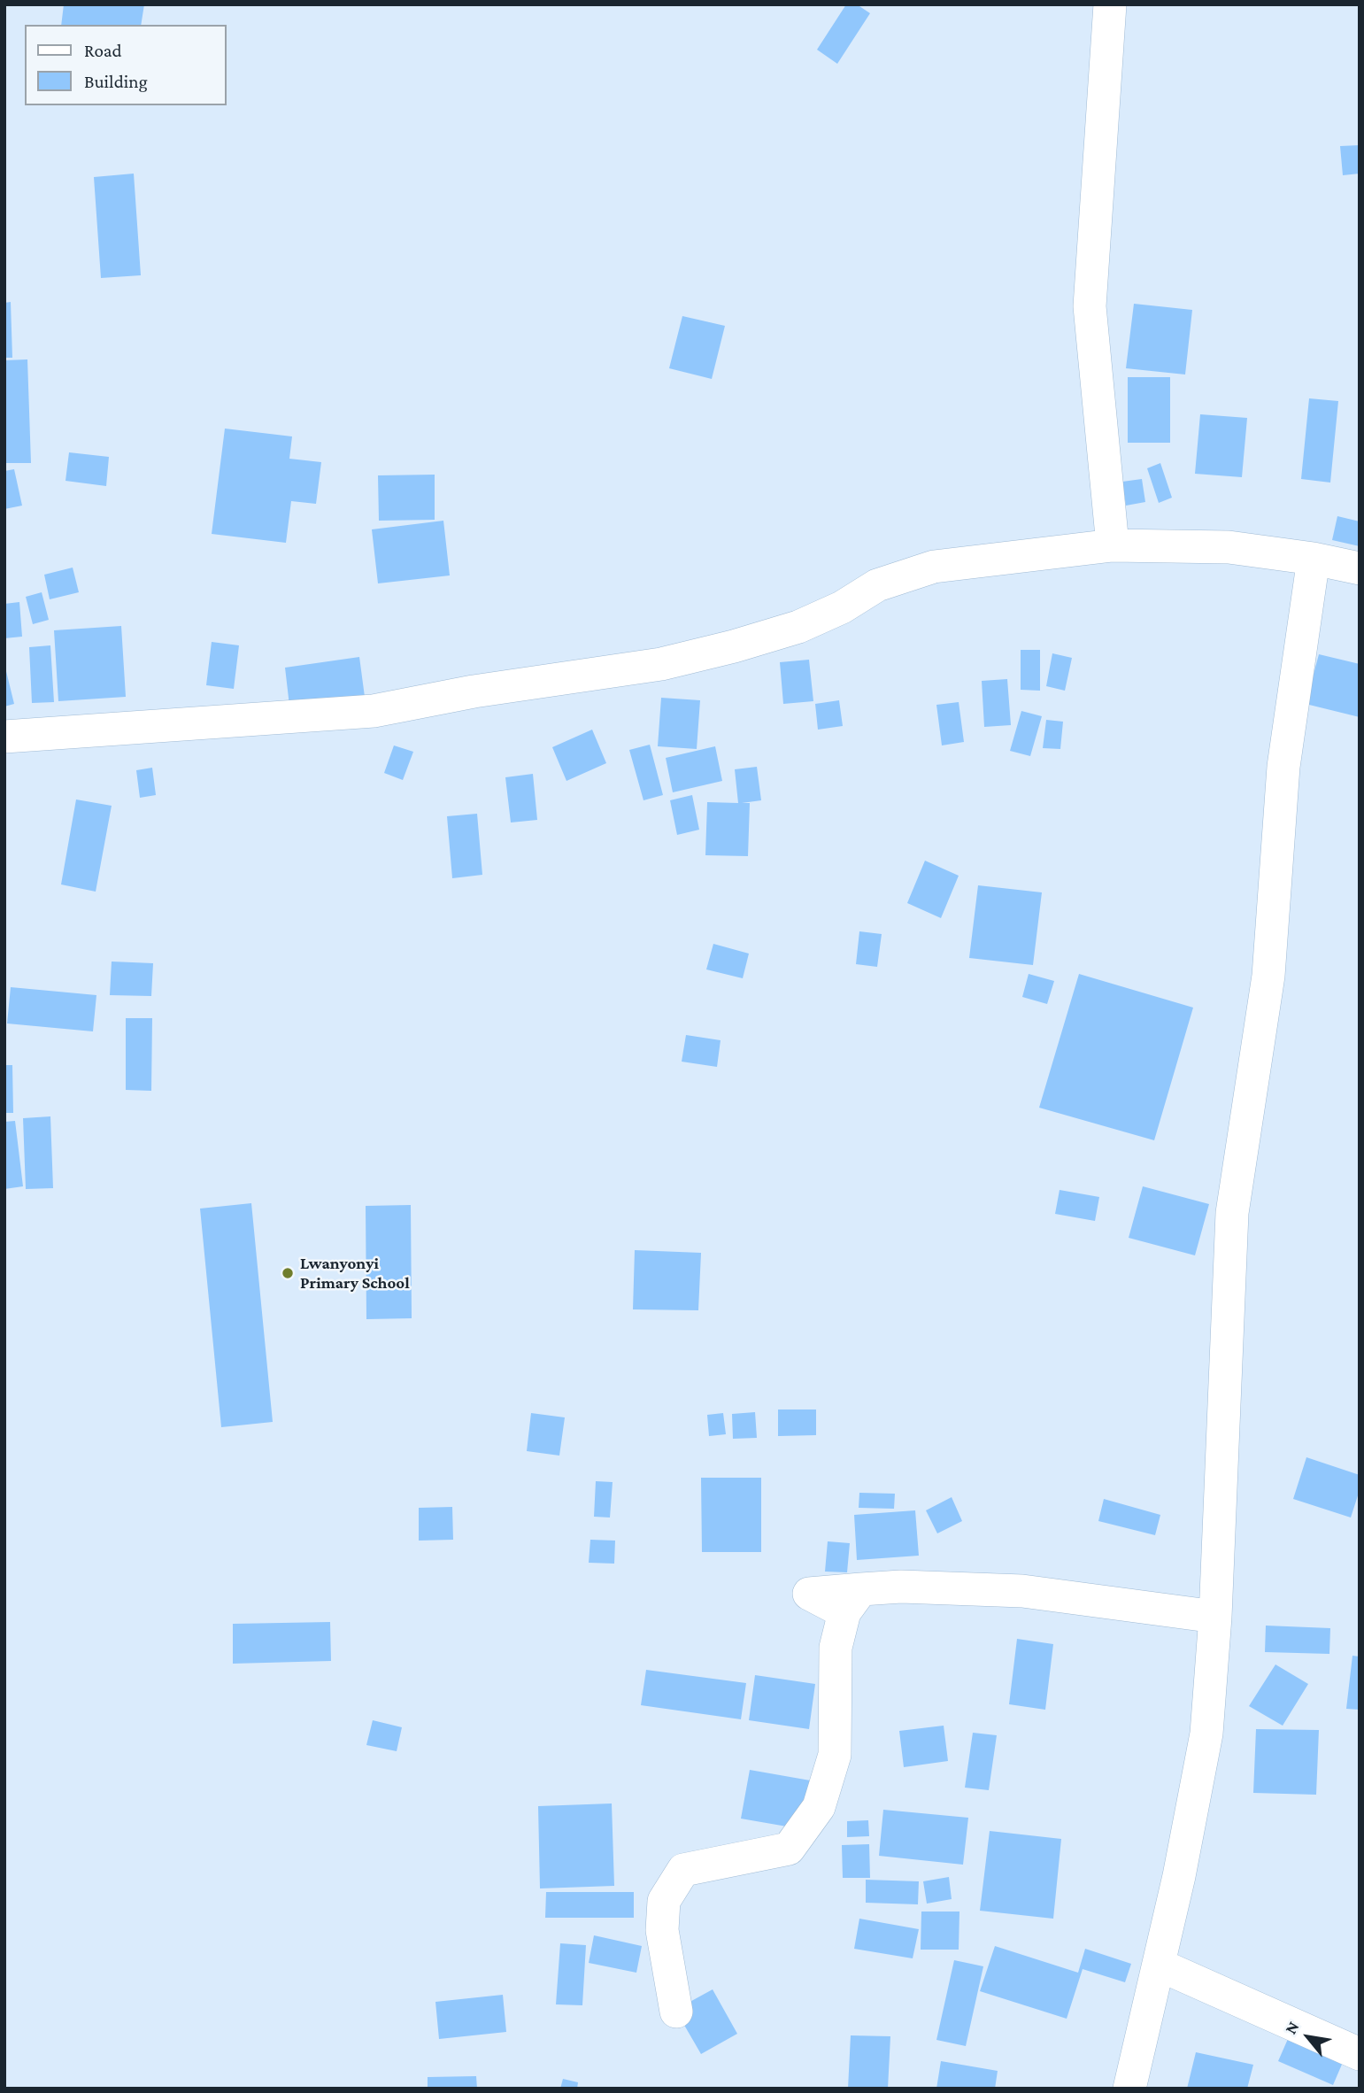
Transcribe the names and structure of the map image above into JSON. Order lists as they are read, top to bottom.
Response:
{
  "places": ["Lwanyonyi Primary School"],
  "legend": ["Road", "Building"],
  "north": "top left"
}
